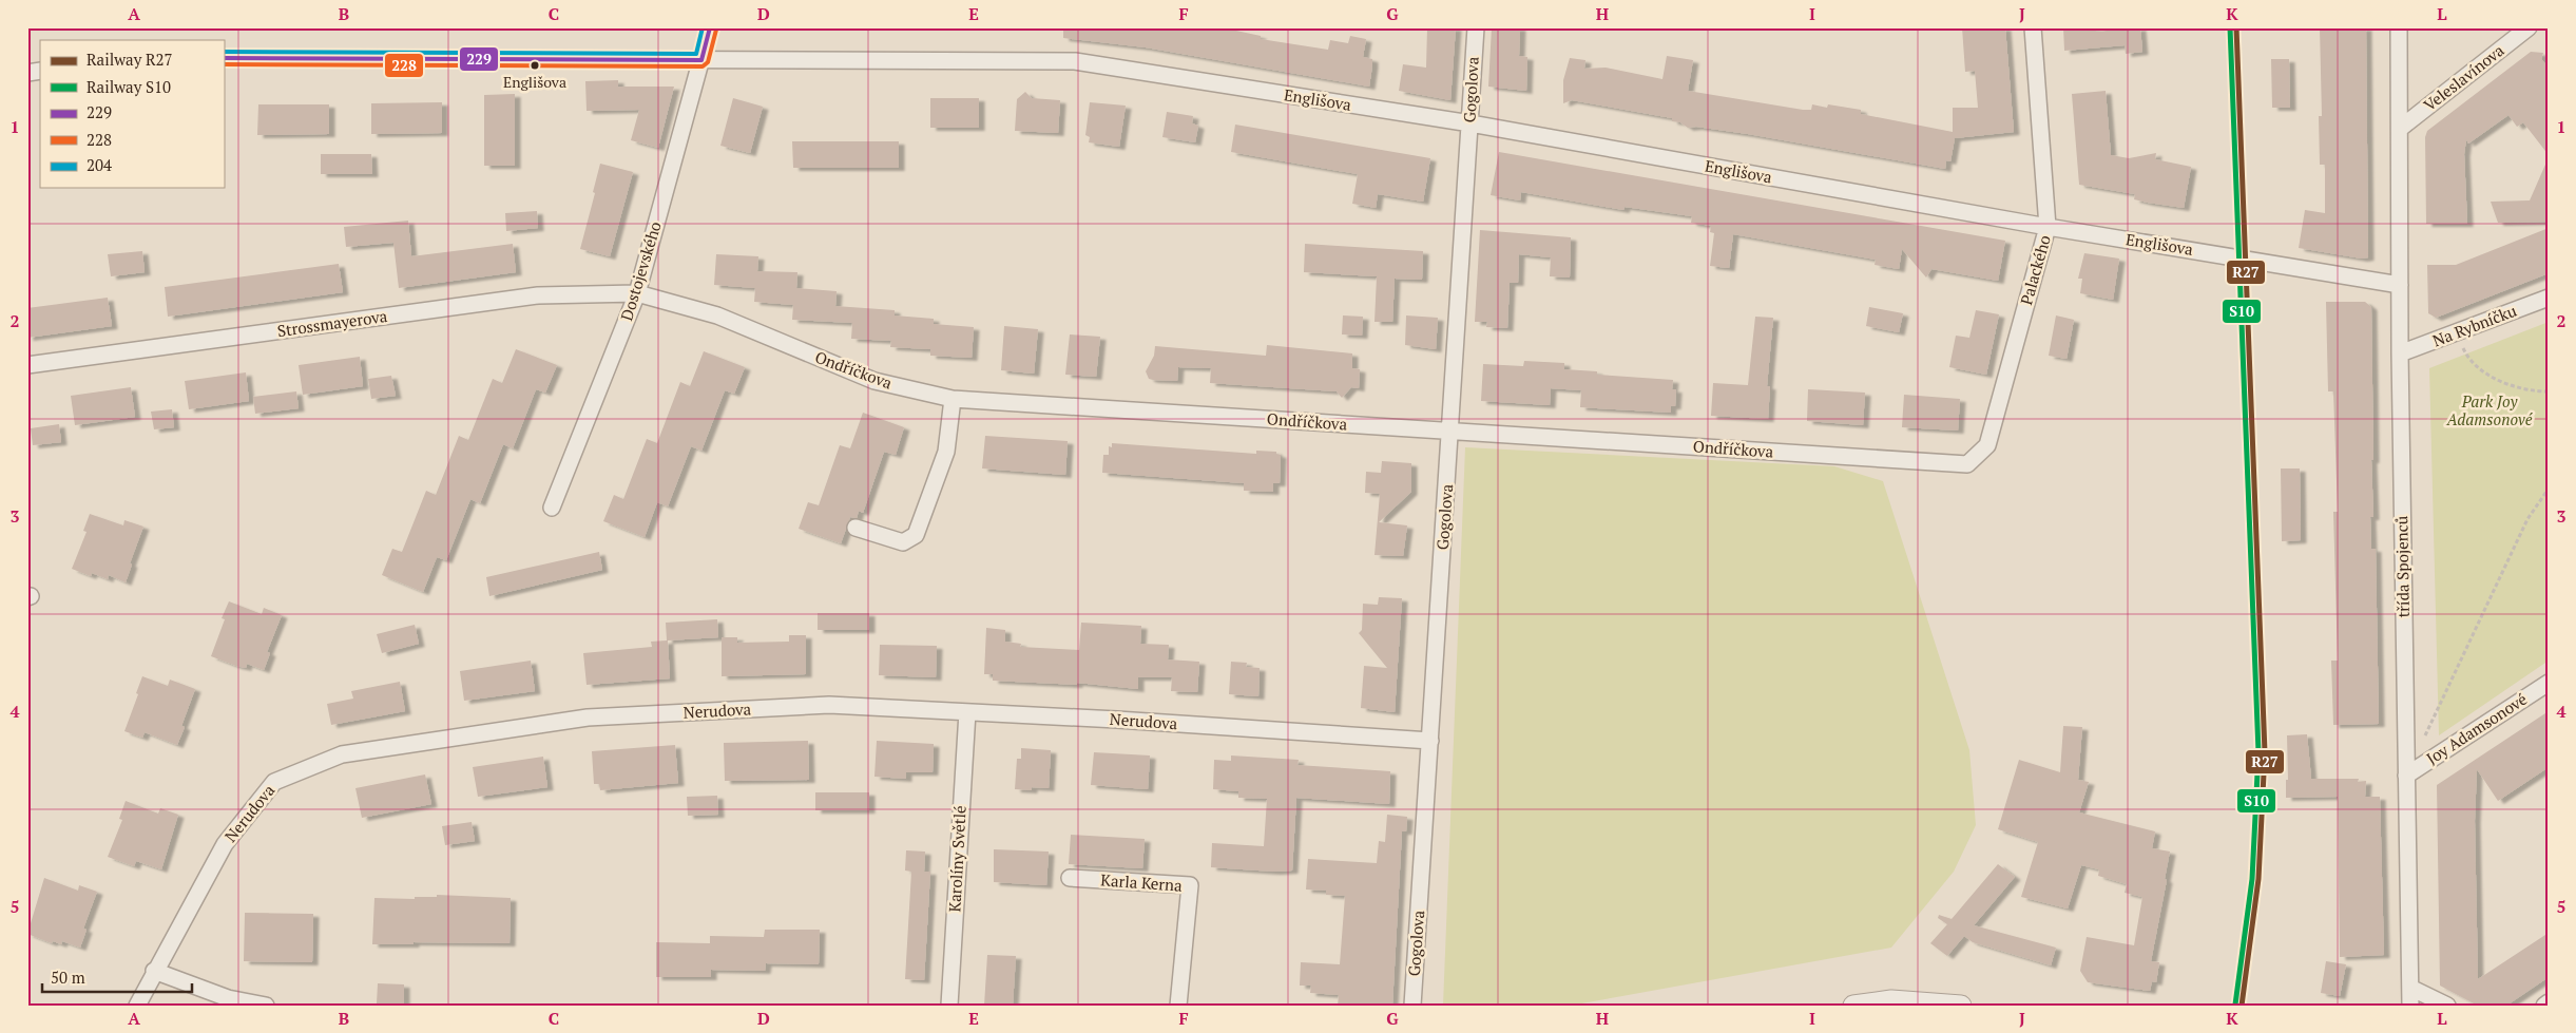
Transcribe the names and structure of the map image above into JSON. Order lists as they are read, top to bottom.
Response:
{
  "streets": {
    "street": [
      "Veleslavínova",
      "Gogolova",
      "Englišova",
      "Palackého",
      "Dostojevského",
      "Strossmayerova",
      "Na Rybníčku",
      "Ondříčkova",
      "třída Spojenců",
      "Nerudova",
      "Joy Adamsonové",
      "Karolíny Světlé",
      "Karla Kerna"
    ]
  },
  "crossings": [
    ["Veleslavínova", "třída Spojenců"],
    ["Gogolova", "Englišova"],
    ["Gogolova", "Ondříčkova"],
    ["Gogolova", "Nerudova"],
    ["Englišova", "Palackého"],
    ["Englišova", "Dostojevského"],
    ["Englišova", "třída Spojenců"],
    ["Palackého", "Ondříčkova"],
    ["Dostojevského", "Strossmayerova"],
    ["Dostojevského", "Ondříčkova"],
    ["Strossmayerova", "Ondříčkova"],
    ["Na Rybníčku", "třída Spojenců"],
    ["třída Spojenců", "Joy Adamsonové"],
    ["Nerudova", "Karolíny Světlé"]
  ],
  "parks": ["Park Joy Adamsonové"],
  "places": ["Englišova"],
  "lines": [
    "rail line R27",
    "rail line S10",
    "transit line 229",
    "transit line 204",
    "transit line 228"
  ],
  "legend": [
    "Railway R27",
    "Railway S10",
    "229",
    "228",
    "204"
  ],
  "scale_bar": "50 m",
  "grid": {
    "columns": [
      "A",
      "B",
      "C",
      "D",
      "E",
      "F",
      "G",
      "H",
      "I",
      "J",
      "K",
      "L"
    ],
    "rows": [
      "1",
      "2",
      "3",
      "4",
      "5"
    ]
  }
}
